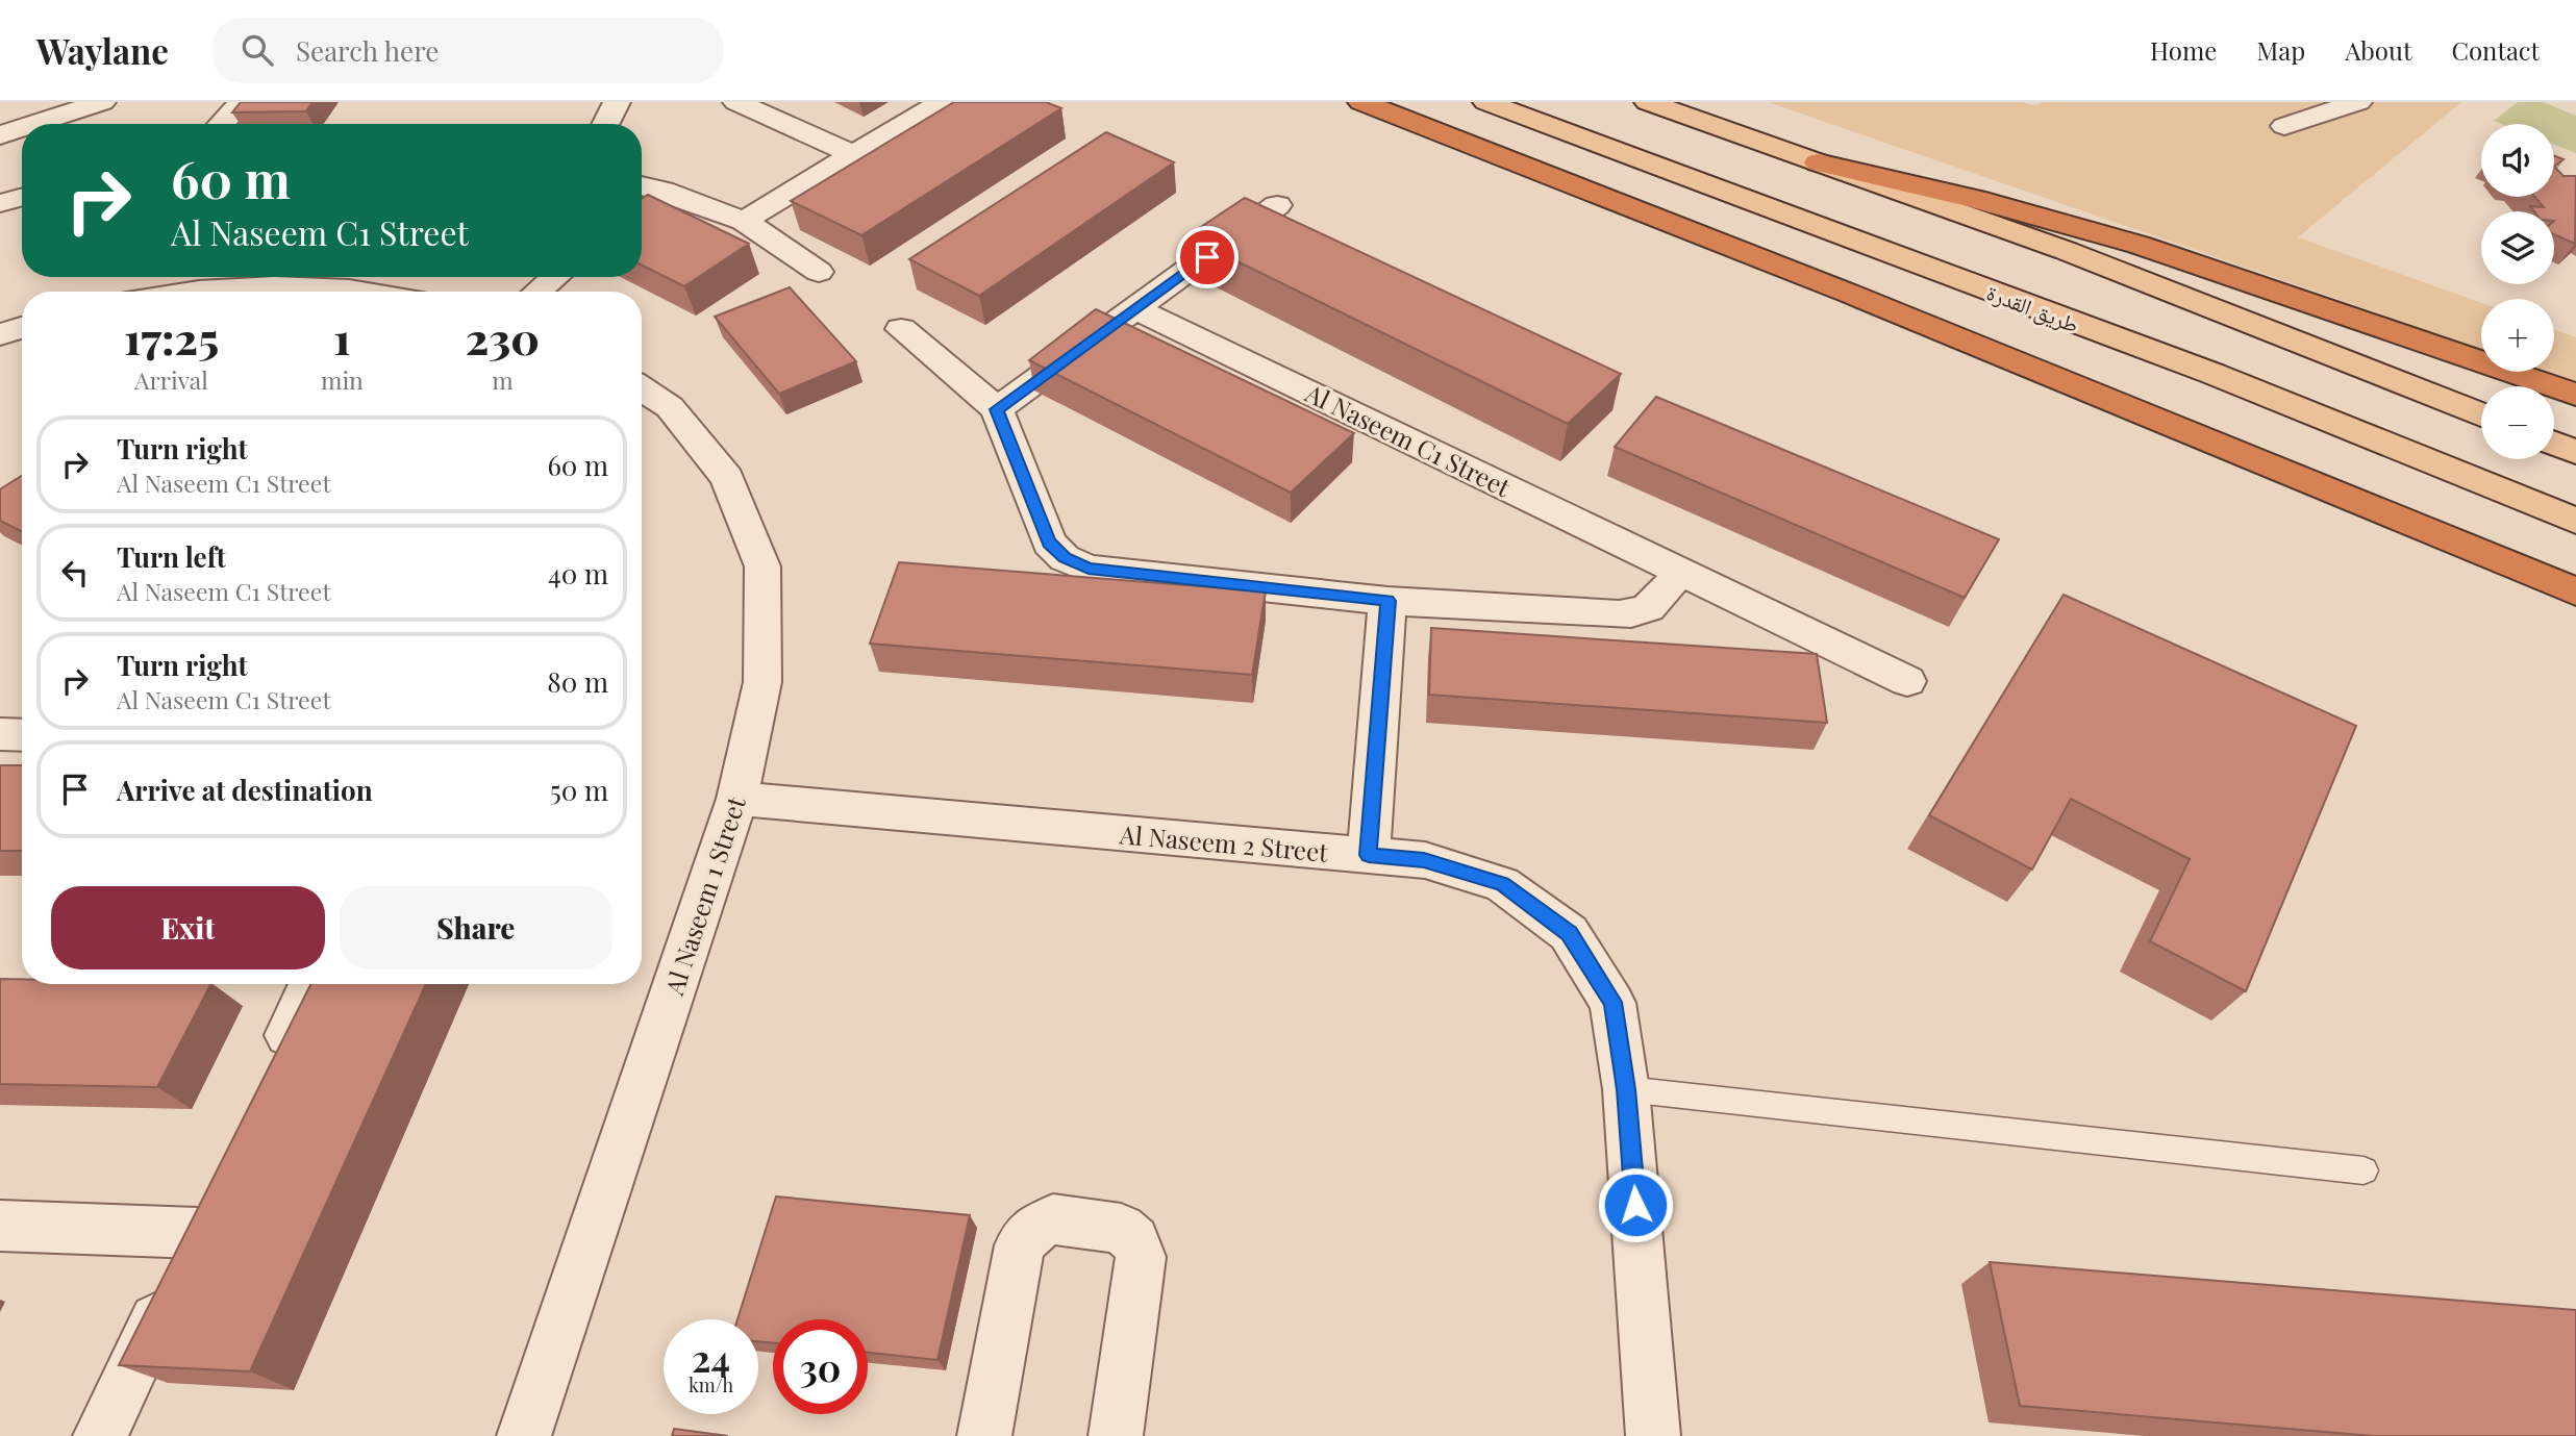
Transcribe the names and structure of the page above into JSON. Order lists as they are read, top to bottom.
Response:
{
  "streets": {
    "main road": ["طريق القدرة"],
    "street": ["Al Naseem C1 Street", "Al Naseem 2 Street", "Al Naseem 1 Street"]
  },
  "crossings": [
    ["Al Naseem 2 Street", "Al Naseem 1 Street"]
  ],
  "page": {
    "header": "Waylane",
    "search": "Search here",
    "nav": [
      "Home",
      "Map",
      "About",
      "Contact"
    ],
    "map_buttons": ["+", "−"],
    "turn": ["60 m", "Al Naseem C1 Street"],
    "eta": [
      "17:25",
      "Arrival",
      "1",
      "min",
      "230",
      "m"
    ],
    "list": [
      {
        "name": "Turn right",
        "note": "Al Naseem C1 Street",
        "value": "60 m"
      },
      {
        "name": "Turn left",
        "note": "Al Naseem C1 Street",
        "value": "40 m"
      },
      {
        "name": "Turn right",
        "note": "Al Naseem C1 Street",
        "value": "80 m"
      },
      {
        "name": "Arrive at destination",
        "value": "50 m"
      }
    ],
    "buttons": ["Exit", "Share"],
    "speed": "24 km/h",
    "limit": "30"
  }
}
